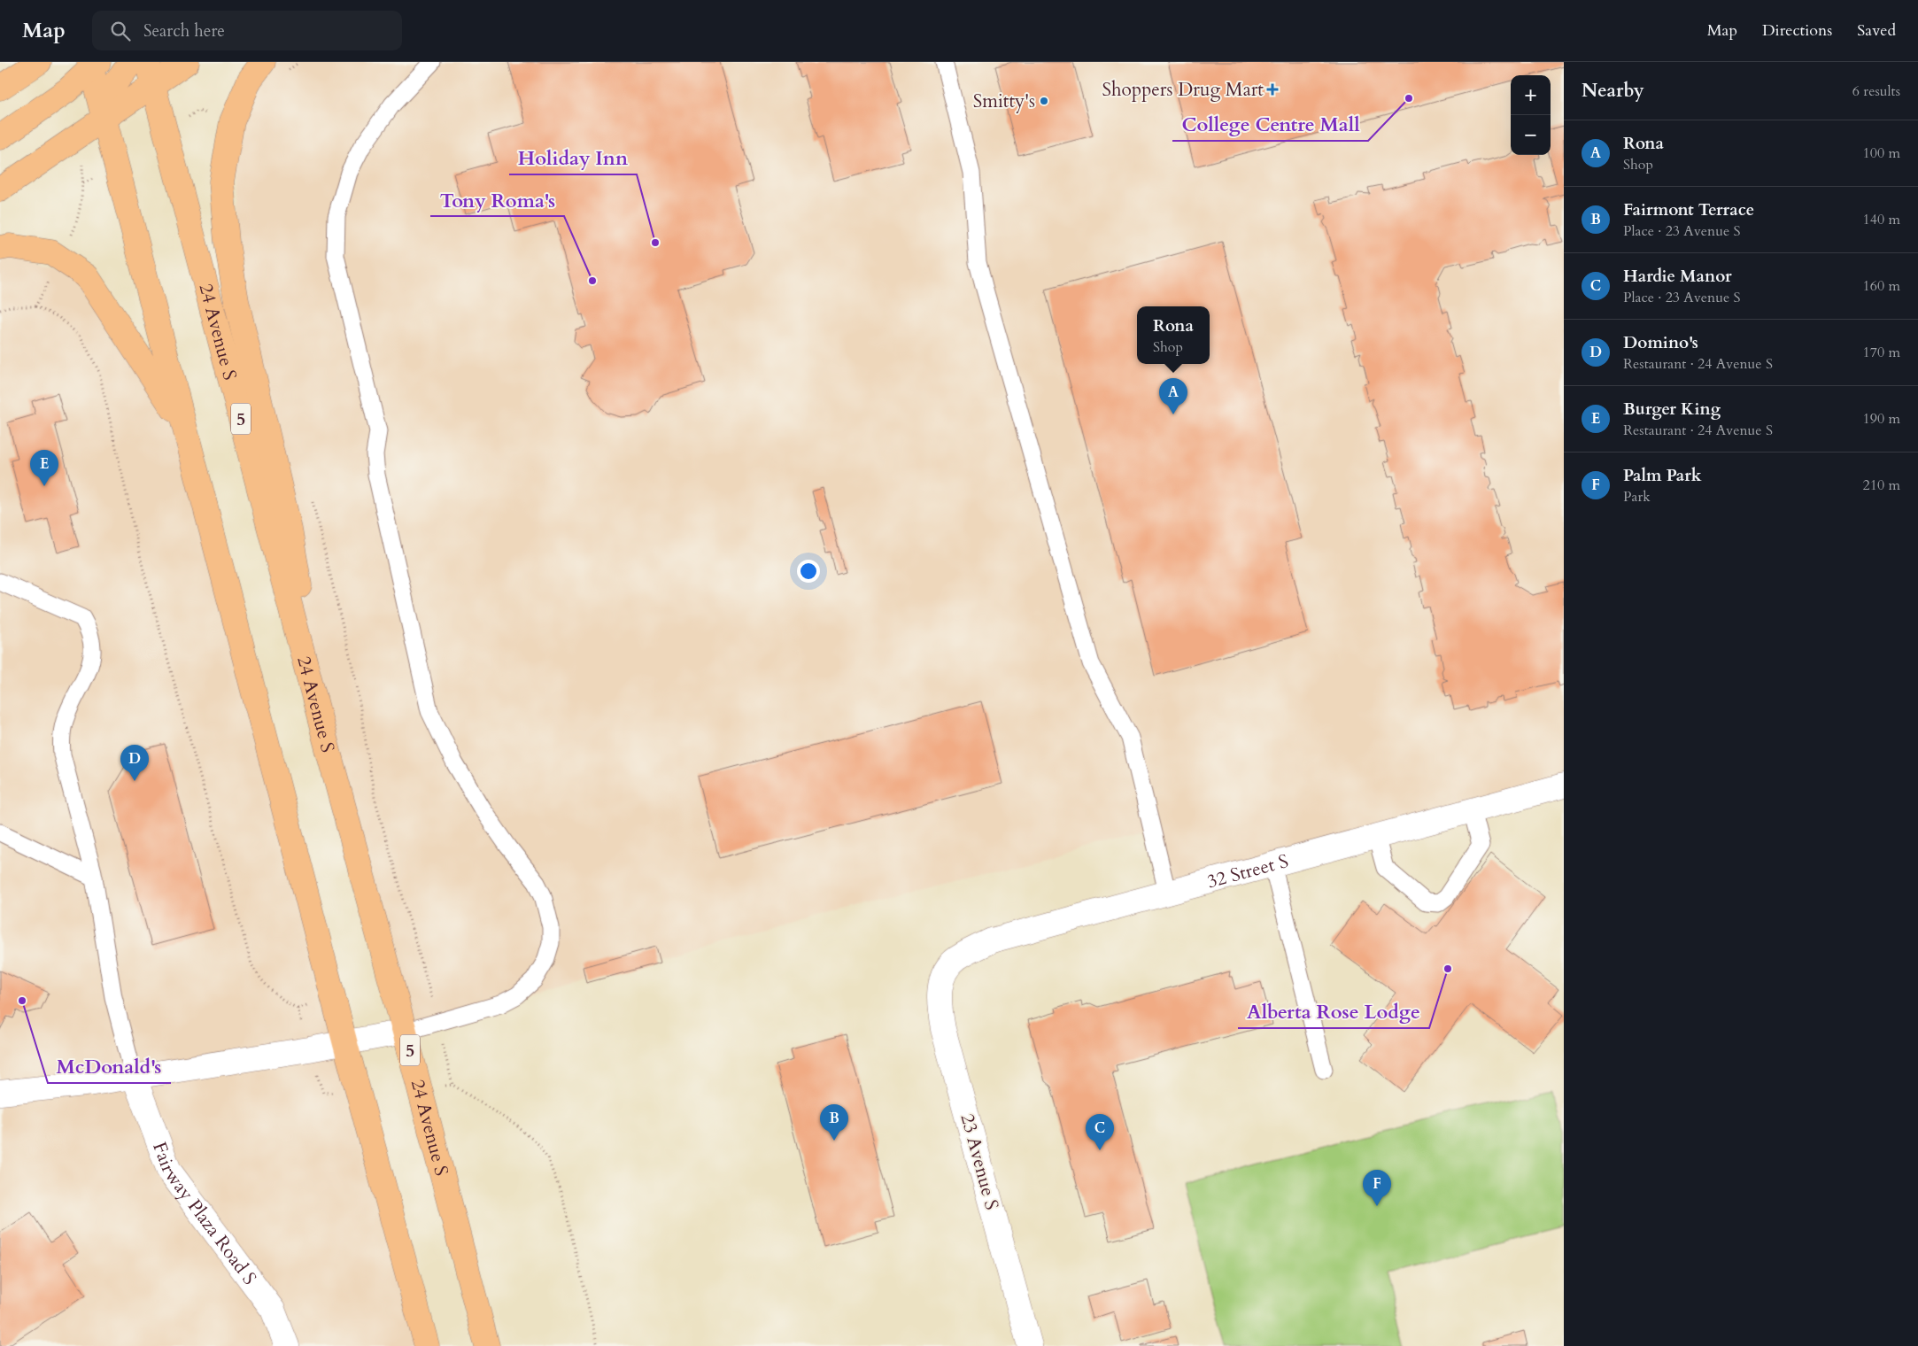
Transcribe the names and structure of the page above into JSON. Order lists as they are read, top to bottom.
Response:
{
  "streets": {
    "main road": ["24 Avenue S", "5"],
    "street": ["32 Street S", "23 Avenue S", "Fairway Plaza Road S"]
  },
  "crossings": [
    ["32 Street S", "23 Avenue S"]
  ],
  "places": {
    "health": ["Shoppers Drug Mart"],
    "other": [
      "College Centre Mall",
      "Smitty's",
      "Holiday Inn",
      "Tony Roma's",
      "Alberta Rose Lodge",
      "McDonald's"
    ]
  },
  "page": {
    "header": "Map",
    "search": "Search here",
    "nav": ["Map", "Directions", "Saved"],
    "heading": ["Nearby", "6 results"],
    "map_buttons": ["+", "−"],
    "list": [
      {
        "mark": "A",
        "name": "Rona",
        "note": "Shop",
        "value": "100 m"
      },
      {
        "mark": "B",
        "name": "Fairmont Terrace",
        "note": "Place · 23 Avenue S",
        "value": "140 m"
      },
      {
        "mark": "C",
        "name": "Hardie Manor",
        "note": "Place · 23 Avenue S",
        "value": "160 m"
      },
      {
        "mark": "D",
        "name": "Domino's",
        "note": "Restaurant · 24 Avenue S",
        "value": "170 m"
      },
      {
        "mark": "E",
        "name": "Burger King",
        "note": "Restaurant · 24 Avenue S",
        "value": "190 m"
      },
      {
        "mark": "F",
        "name": "Palm Park",
        "note": "Park",
        "value": "210 m"
      }
    ],
    "popup": ["Rona", "Shop"],
    "pins": [
      "A",
      "E",
      "D",
      "B",
      "C",
      "F"
    ]
  }
}
